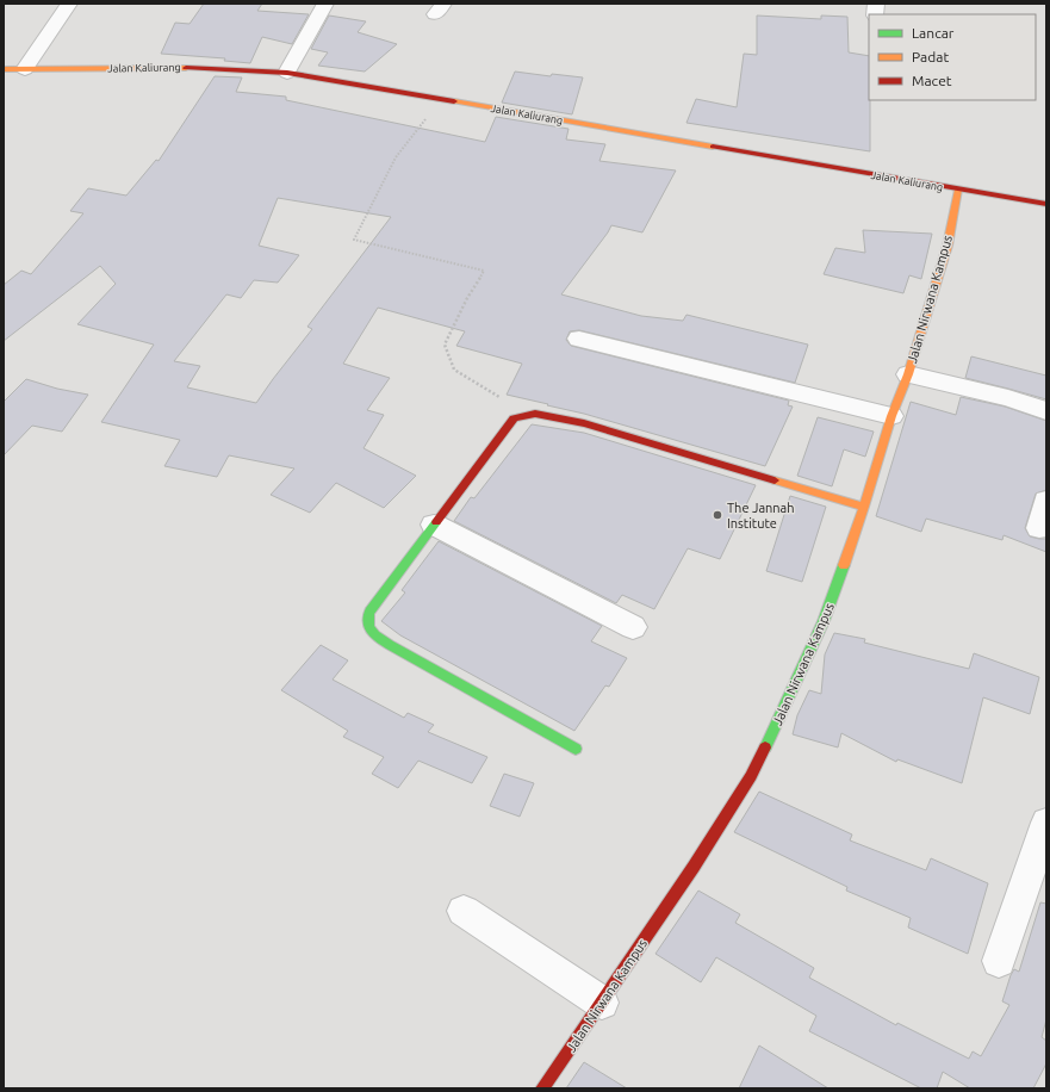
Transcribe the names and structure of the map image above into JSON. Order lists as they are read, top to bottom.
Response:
{
  "streets": {
    "street": ["Jalan Kaliurang", "Jalan Nirwana Kampus"]
  },
  "crossings": [
    ["Jalan Kaliurang", "Jalan Nirwana Kampus"]
  ],
  "places": ["The Jannah Institute"],
  "legend": ["Lancar", "Padat", "Macet"]
}
